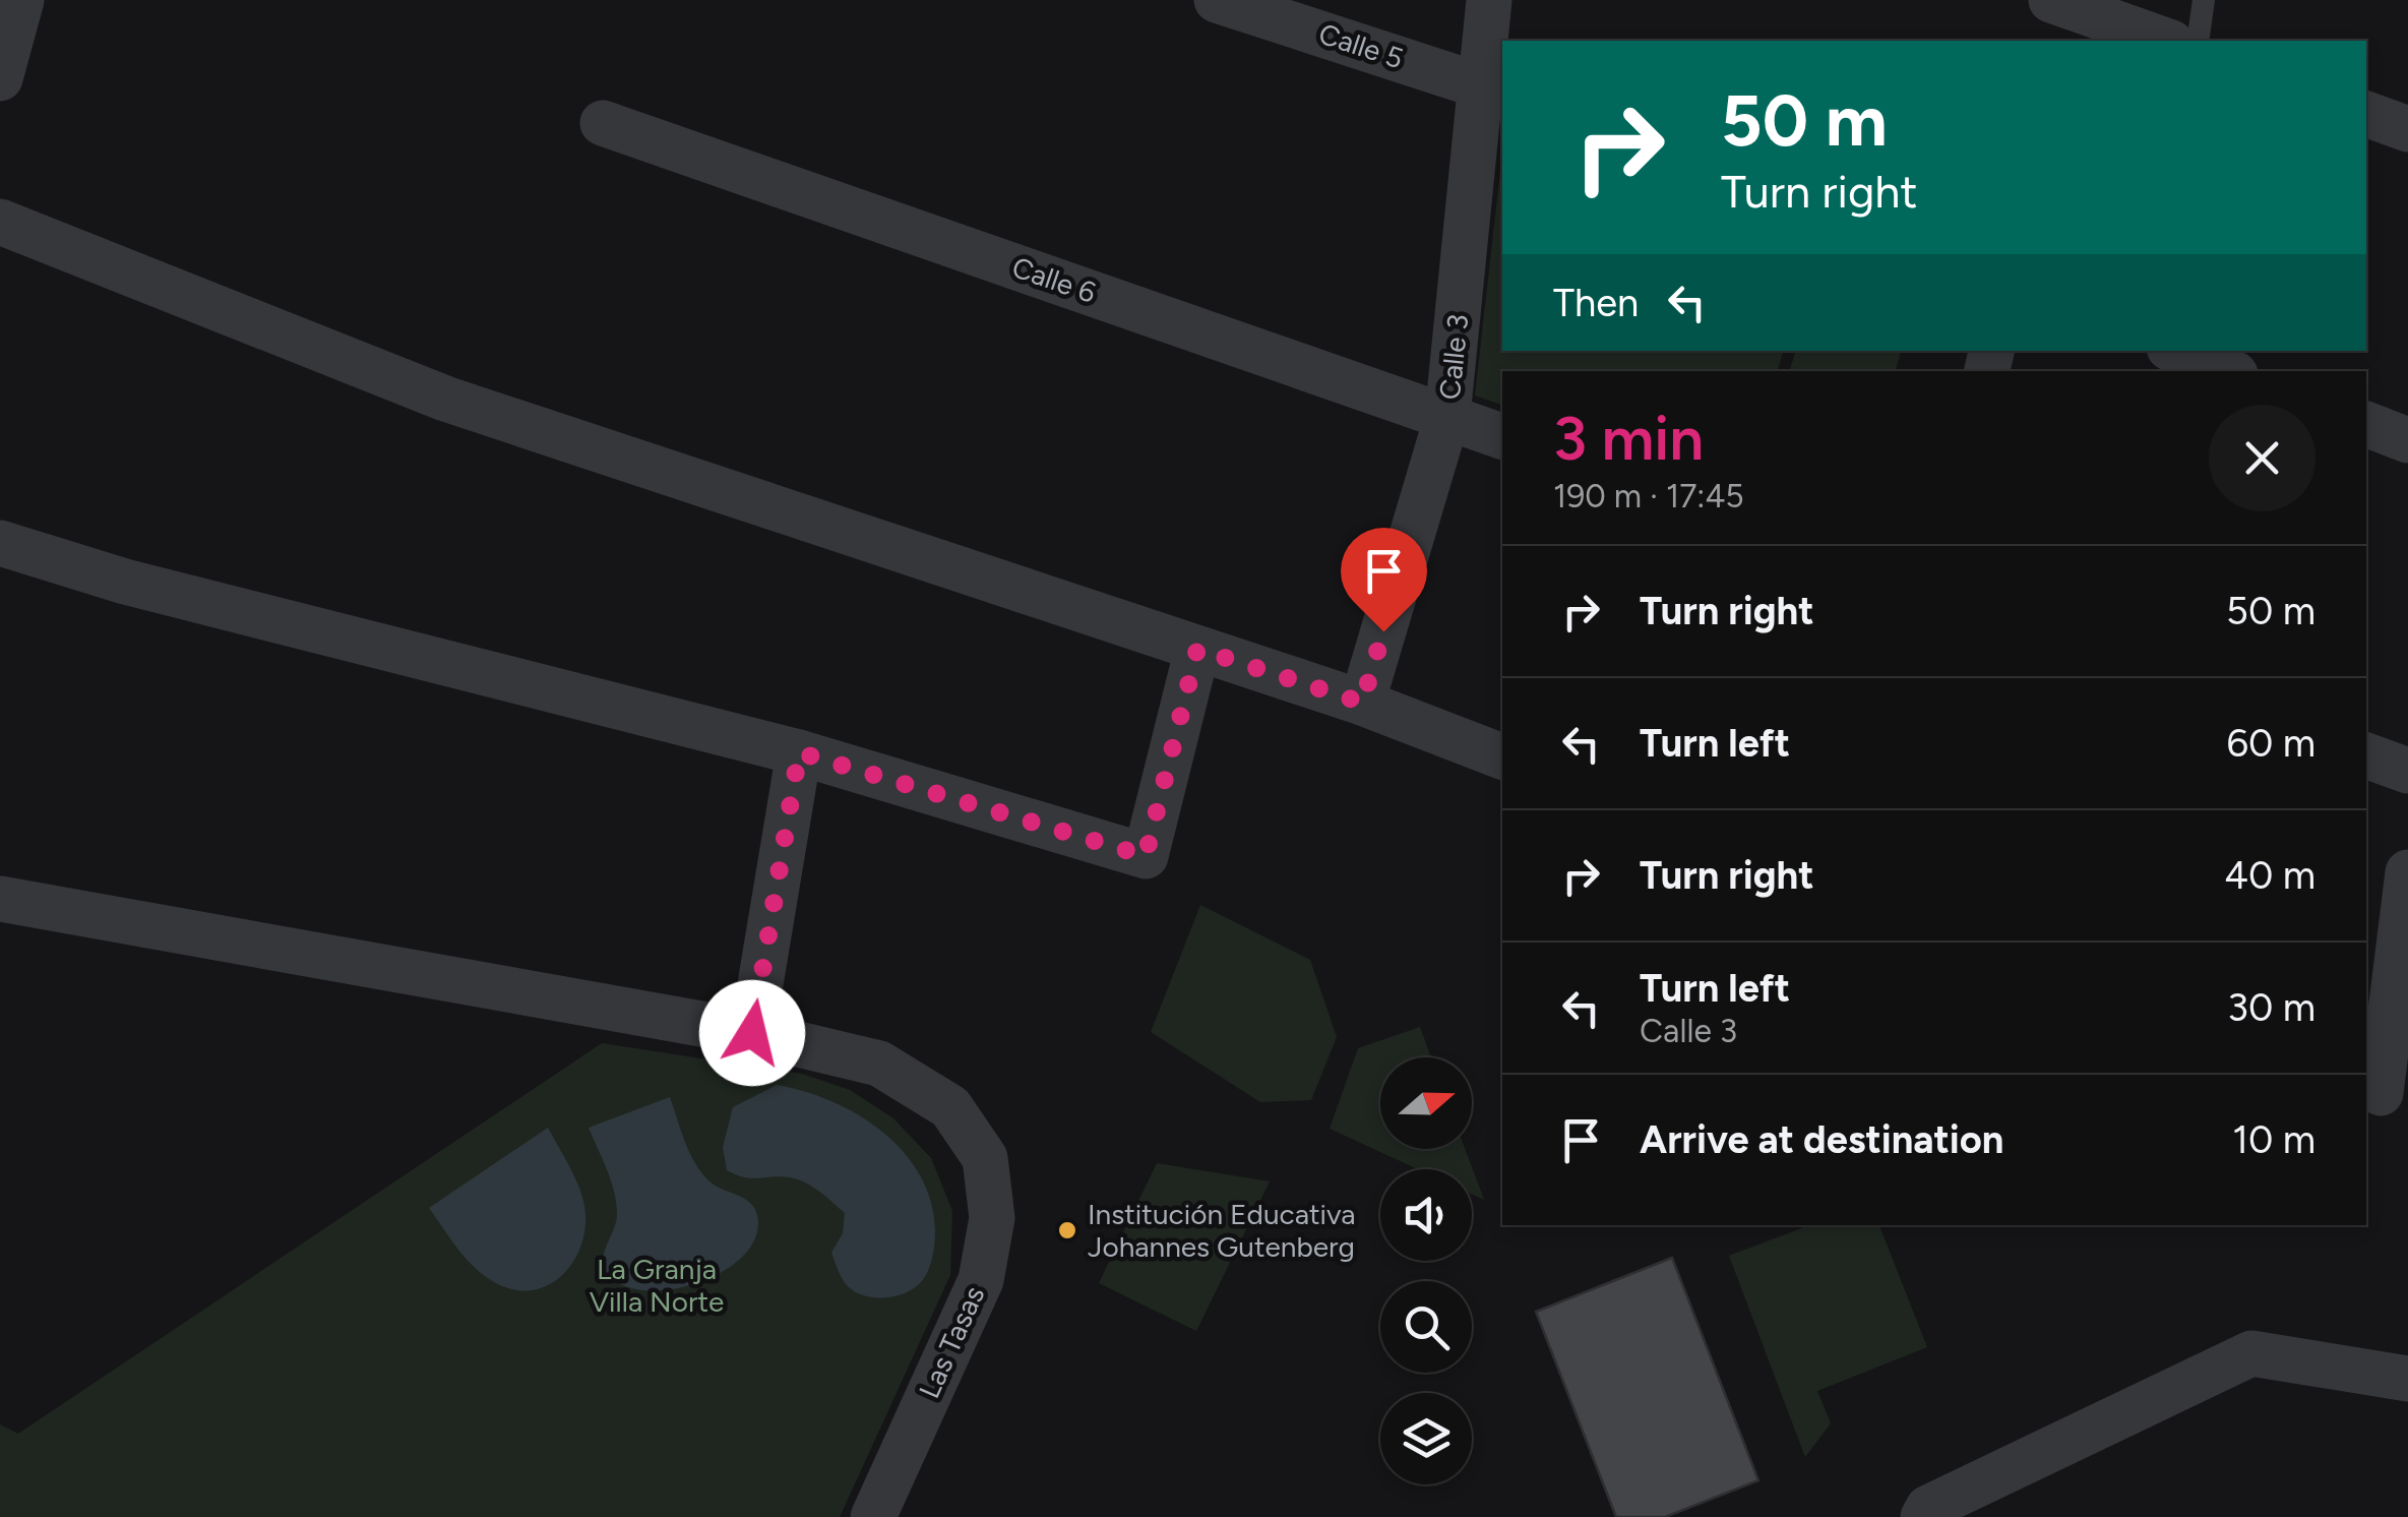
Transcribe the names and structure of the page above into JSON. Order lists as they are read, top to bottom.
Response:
{
  "streets": {
    "street": [
      "Calle 5",
      "Calle 6",
      "Calle 3",
      "Las Tasas"
    ]
  },
  "crossings": [
    ["Calle 5", "Calle 3"],
    ["Calle 6", "Calle 3"]
  ],
  "parks": ["La Granja Villa Norte"],
  "places": ["Institución Educativa Johannes Gutenberg"],
  "north": "right",
  "page": {
    "turn": ["50 m", "Turn right"],
    "then": "Then",
    "heading": ["3 min", "190 m · 17:45"],
    "list": [
      {
        "name": "Turn right",
        "value": "50 m"
      },
      {
        "name": "Turn left",
        "value": "60 m"
      },
      {
        "name": "Turn right",
        "value": "40 m"
      },
      {
        "name": "Turn left",
        "note": "Calle 3",
        "value": "30 m"
      },
      {
        "name": "Arrive at destination",
        "value": "10 m"
      }
    ]
  }
}
